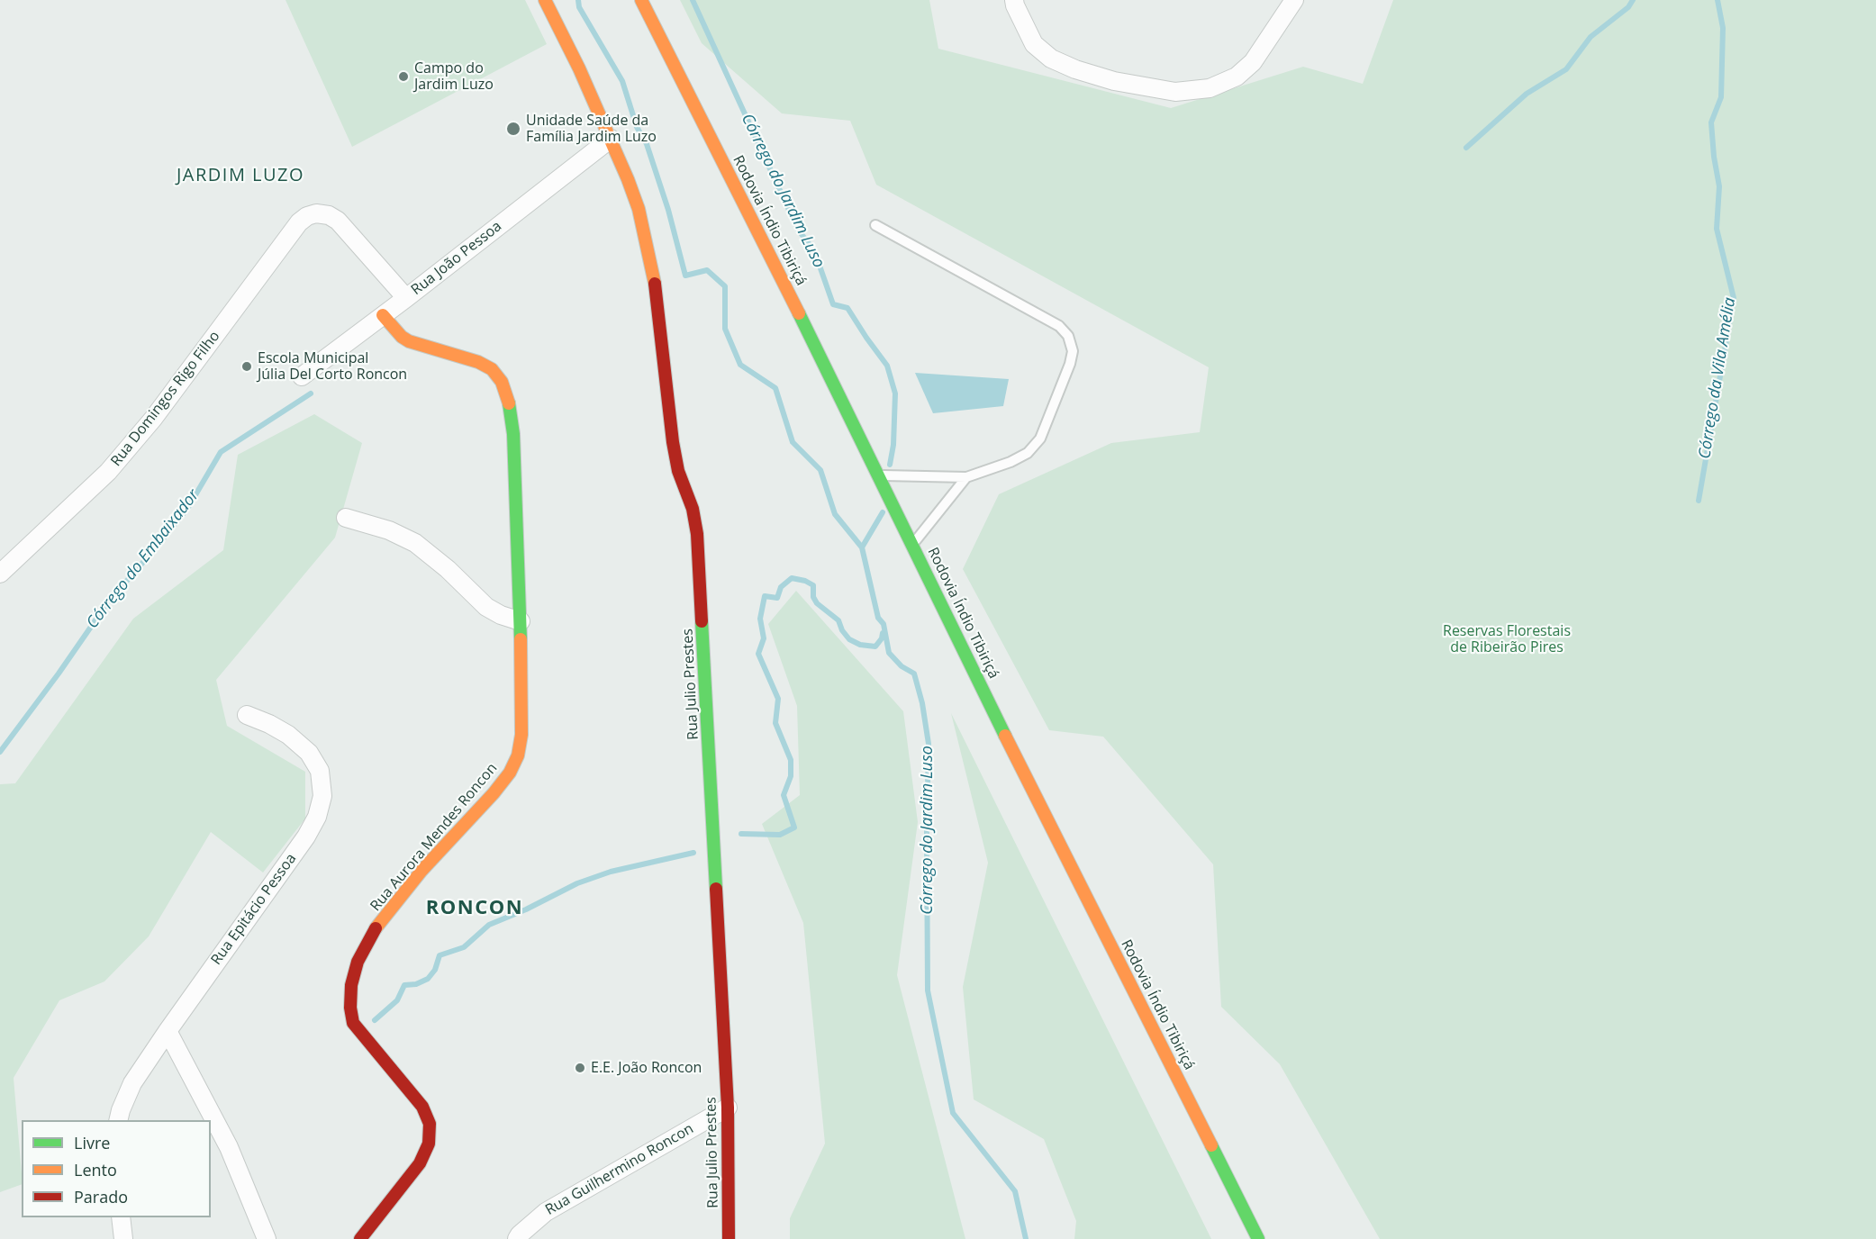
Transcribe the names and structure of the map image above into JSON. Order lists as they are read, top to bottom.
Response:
{
  "streets": {
    "main road": ["Rodovia Índio Tibiriçá", "Rua Julio Prestes", "Rua Aurora Mendes Roncon"],
    "street": [
      "Rua João Pessoa",
      "Rua Domingos Rigo Filho",
      "Rua Epitácio Pessoa",
      "Rua Guilhermino Roncon"
    ]
  },
  "crossings": [
    ["Rua João Pessoa", "Rua Domingos Rigo Filho"],
    ["Rua João Pessoa", "Rua Julio Prestes"],
    ["Rua João Pessoa", "Rua Aurora Mendes Roncon"],
    ["Rua Julio Prestes", "Rua Guilhermino Roncon"]
  ],
  "districts": ["JARDIM LUZO", "RONCON"],
  "water": ["Córrego do Jardim Luso", "Córrego da Vila Amélia", "Córrego do Embaixador"],
  "parks": ["Reservas Florestais de Ribeirão Pires"],
  "places": [
    "Campo do Jardim Luzo",
    "Unidade Saúde da Família Jardim Luzo",
    "Escola Municipal Júlia Del Corto Roncon",
    "E.E. João Roncon"
  ],
  "legend": ["Livre", "Lento", "Parado"]
}
